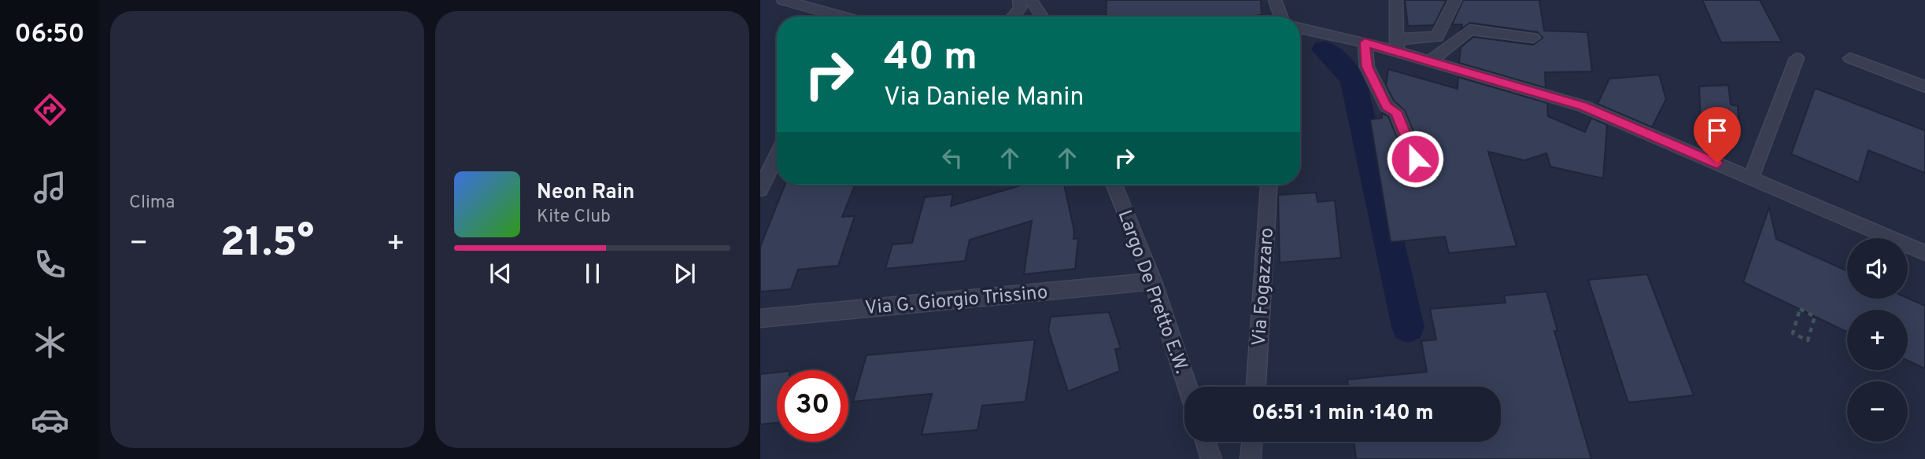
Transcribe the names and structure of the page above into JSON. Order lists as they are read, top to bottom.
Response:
{
  "streets": {
    "street": ["Via Fogazzaro", "Largo De Pretto E.W.", "Via G. Giorgio Trissino"]
  },
  "crossings": [
    ["Largo De Pretto E.W.", "Via G. Giorgio Trissino"]
  ],
  "page": {
    "tabs": "06:50",
    "tile": "Clima",
    "turn": ["40 m", "Via Daniele Manin"],
    "song": ["Neon Rain", "Kite Club"],
    "heat": ["−", "21.5°", "+"],
    "map_buttons": ["+", "−"],
    "limit": "30",
    "trip": "06:51 · 1 min · 140 m"
  }
}
